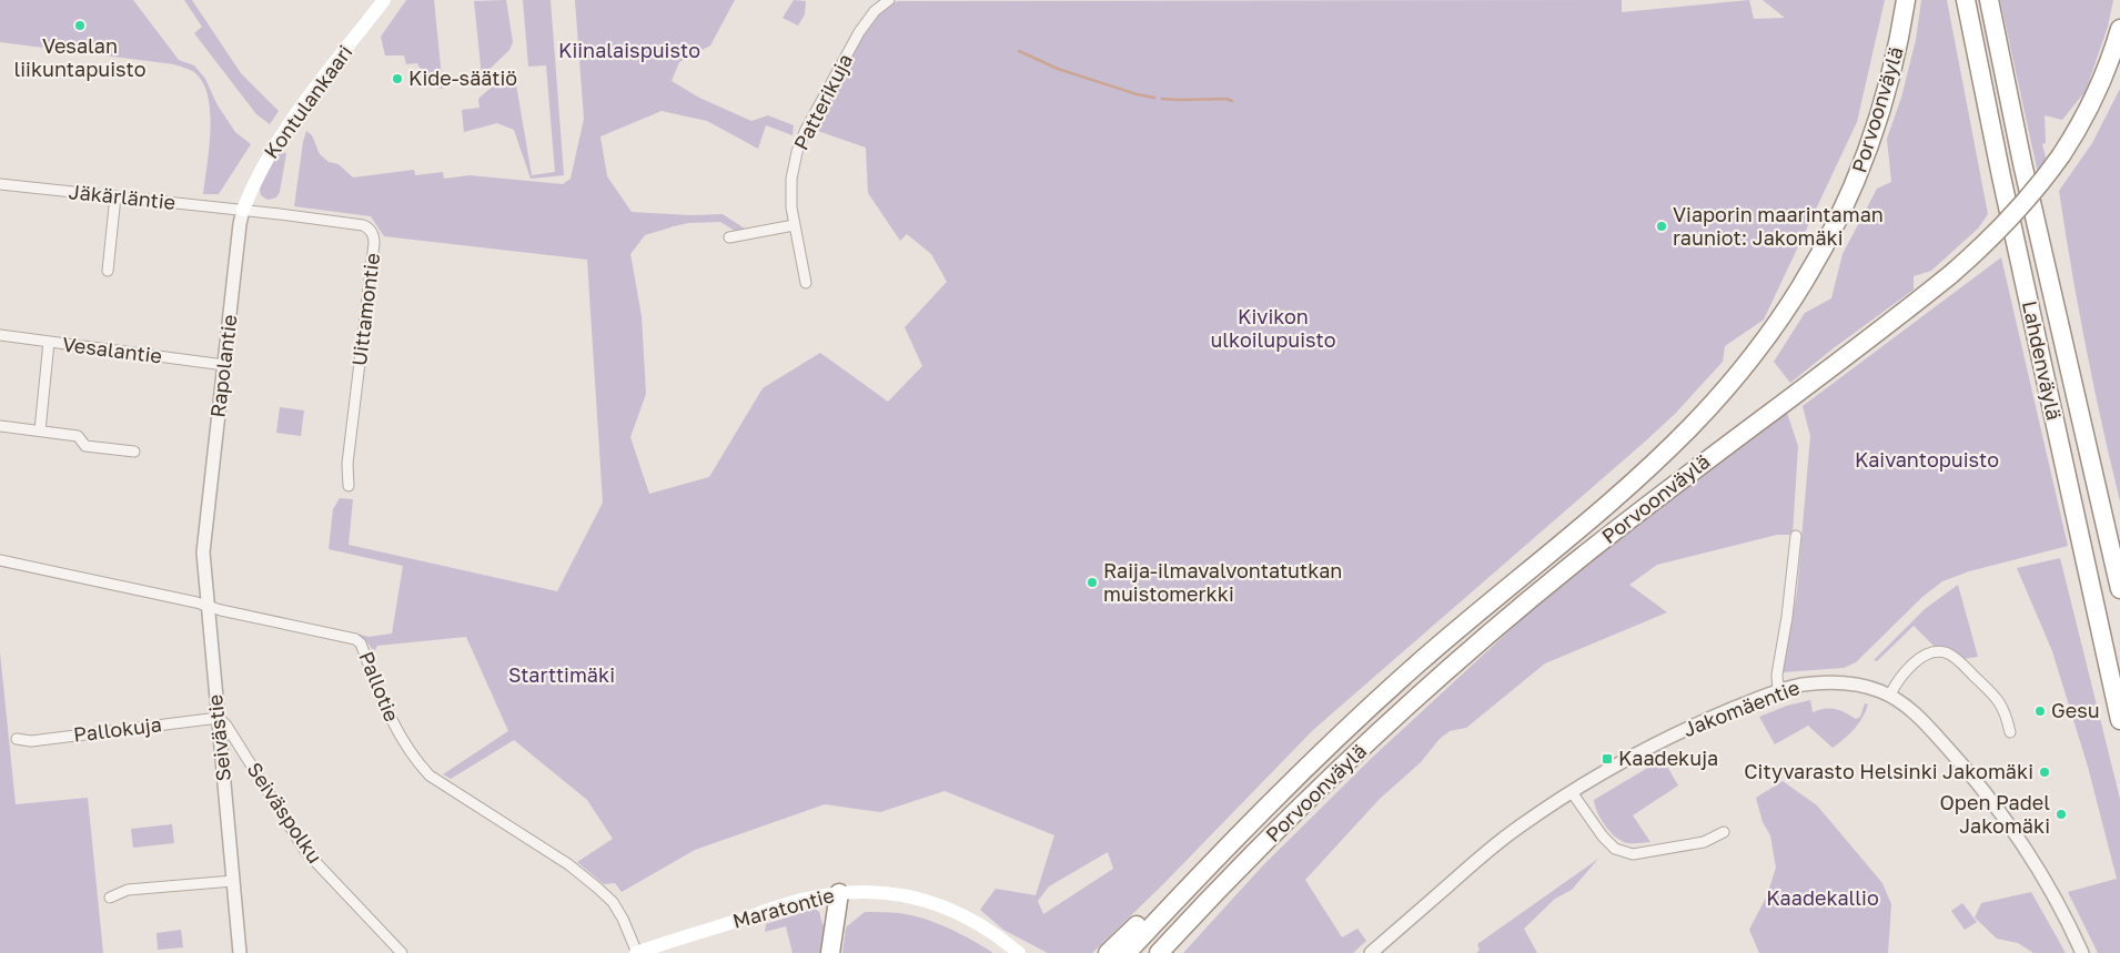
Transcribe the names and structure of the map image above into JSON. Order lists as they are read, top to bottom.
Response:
{
  "streets": {
    "highway": ["Porvoonväylä", "Lahdenväylä"],
    "main road": ["Kontulankaari", "Maratontie"],
    "street": [
      "Patterikuja",
      "Jäkärläntie",
      "Uittamontie",
      "Vesalantie",
      "Rapolantie",
      "Pallotie",
      "Jakomäentie",
      "Pallokuja",
      "Seivästie",
      "Seiväspolku"
    ]
  },
  "crossings": [
    ["Kontulankaari", "Jäkärläntie"],
    ["Kontulankaari", "Uittamontie"],
    ["Kontulankaari", "Rapolantie"],
    ["Jäkärläntie", "Uittamontie"],
    ["Jäkärläntie", "Rapolantie"],
    ["Uittamontie", "Rapolantie"],
    ["Vesalantie", "Rapolantie"],
    ["Rapolantie", "Seivästie"],
    ["Pallotie", "Seivästie"],
    ["Pallotie", "Maratontie"],
    ["Pallokuja", "Seivästie"],
    ["Pallokuja", "Seiväspolku"],
    ["Seivästie", "Seiväspolku"]
  ],
  "parks": [
    "Kiinalaispuisto",
    "Kivikon ulkoilupuisto",
    "Kaivantopuisto",
    "Starttimäki",
    "Kaadekallio"
  ],
  "places": {
    "other": [
      "Vesalan liikuntapuisto",
      "Kide-säätiö",
      "Viaporin maarintaman rauniot: Jakomäki",
      "Raija-ilmavalvontatutkan muistomerkki",
      "Gesu",
      "Cityvarasto Helsinki Jakomäki",
      "Open Padel Jakomäki"
    ],
    "transit": ["Kaadekuja"]
  }
}
